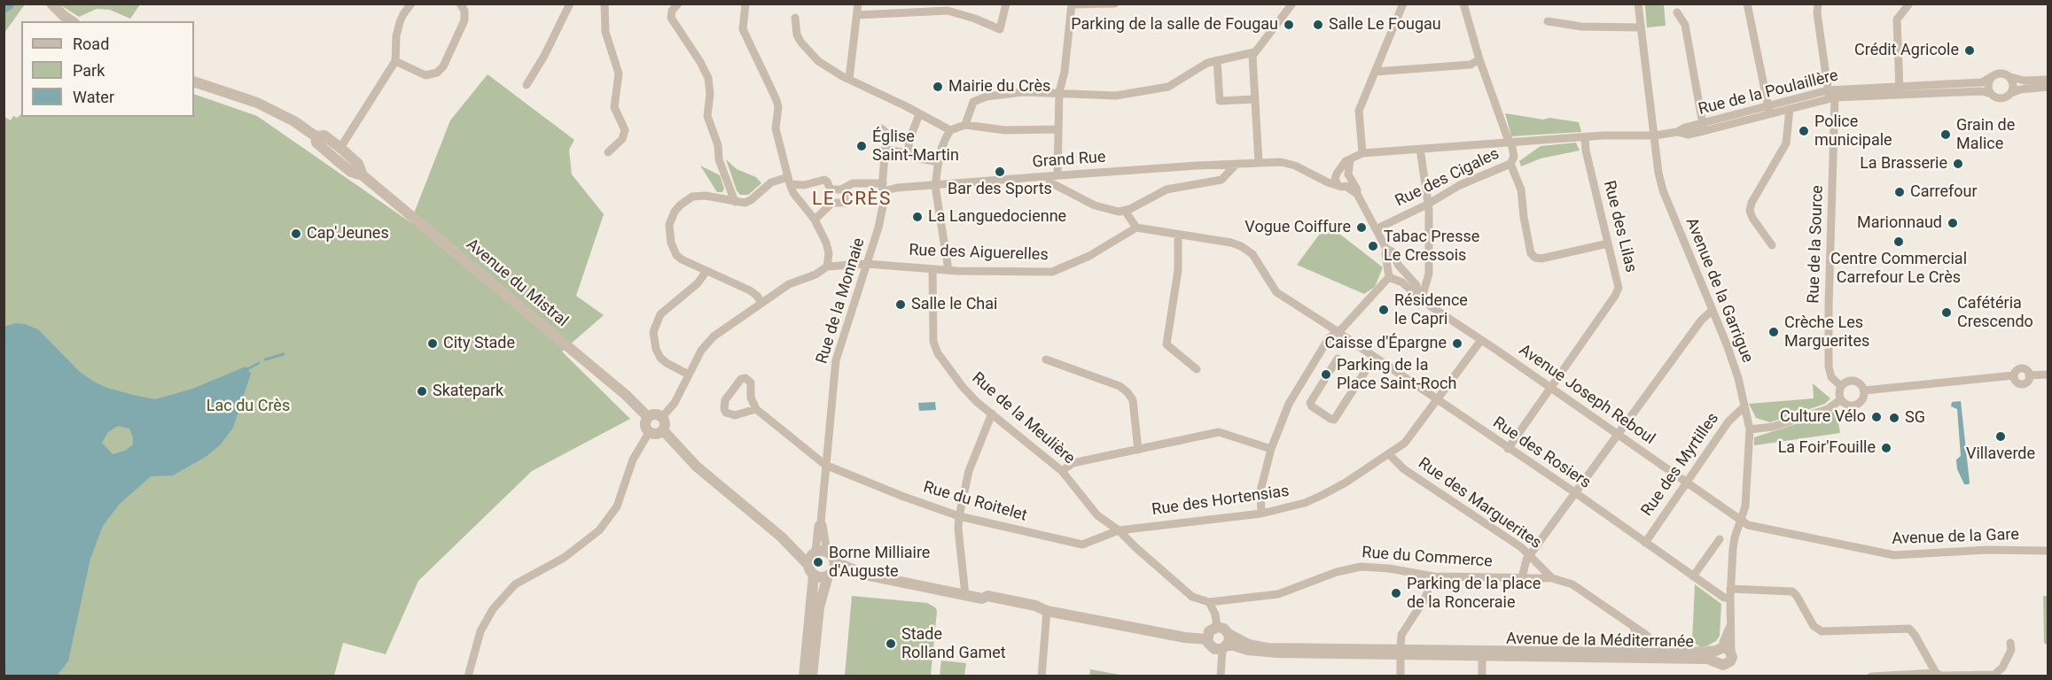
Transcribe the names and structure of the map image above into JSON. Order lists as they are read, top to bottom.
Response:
{
  "streets": {
    "street": [
      "Rue de la Poulaillère",
      "Grand Rue",
      "Rue des Cigales",
      "Rue des Lilas",
      "Rue de la Source",
      "Rue des Aiguerelles",
      "Avenue du Mistral",
      "Avenue de la Garrigue",
      "Rue de la Monnaie",
      "Avenue Joseph Reboul",
      "Rue de la Meulière",
      "Rue des Rosiers",
      "Rue des Myrtilles",
      "Rue des Hortensias",
      "Rue du Roitelet",
      "Rue des Marguerites",
      "Avenue de la Gare",
      "Rue du Commerce",
      "Avenue de la Méditerranée"
    ]
  },
  "crossings": [
    ["Rue de la Poulaillère", "Rue des Cigales"],
    ["Rue de la Poulaillère", "Rue des Lilas"],
    ["Rue de la Poulaillère", "Rue de la Source"],
    ["Rue de la Poulaillère", "Avenue de la Garrigue"],
    ["Grand Rue", "Rue de la Monnaie"],
    ["Rue des Lilas", "Avenue Joseph Reboul"],
    ["Rue des Lilas", "Rue des Rosiers"],
    ["Rue des Aiguerelles", "Rue de la Monnaie"],
    ["Rue des Aiguerelles", "Rue de la Meulière"],
    ["Avenue de la Garrigue", "Avenue Joseph Reboul"],
    ["Avenue de la Garrigue", "Rue des Rosiers"],
    ["Avenue de la Garrigue", "Rue des Myrtilles"],
    ["Avenue de la Garrigue", "Avenue de la Gare"],
    ["Avenue de la Garrigue", "Avenue de la Méditerranée"],
    ["Rue de la Monnaie", "Rue du Roitelet"],
    ["Avenue Joseph Reboul", "Rue des Myrtilles"],
    ["Avenue Joseph Reboul", "Rue des Hortensias"],
    ["Avenue Joseph Reboul", "Avenue de la Gare"],
    ["Rue de la Meulière", "Rue des Hortensias"],
    ["Rue de la Meulière", "Rue du Roitelet"],
    ["Rue de la Meulière", "Rue du Commerce"],
    ["Rue des Rosiers", "Rue des Myrtilles"],
    ["Rue des Rosiers", "Rue des Hortensias"],
    ["Rue des Hortensias", "Rue du Roitelet"],
    ["Rue des Hortensias", "Rue des Marguerites"],
    ["Rue des Marguerites", "Rue du Commerce"],
    ["Rue des Marguerites", "Avenue de la Méditerranée"]
  ],
  "districts": ["LE CRÈS"],
  "parks": ["Lac du Crès"],
  "places": [
    "Parking de la salle de Fougau",
    "Salle Le Fougau",
    "Crédit Agricole",
    "Mairie du Crès",
    "Police municipale",
    "Grain de Malice",
    "Église Saint-Martin",
    "La Brasserie",
    "Bar des Sports",
    "Carrefour",
    "La Languedocienne",
    "Marionnaud",
    "Vogue Coiffure",
    "Cap'Jeunes",
    "Centre Commercial Carrefour Le Crès",
    "Tabac Presse Le Cressois",
    "Salle le Chai",
    "Résidence le Capri",
    "Cafétéria Crescendo",
    "Crèche Les Marguerites",
    "City Stade",
    "Caisse d'Épargne",
    "Parking de la Place Saint-Roch",
    "Skatepark",
    "Culture Vélo",
    "SG",
    "Villaverde",
    "La Foir'Fouille",
    "Borne Milliaire d'Auguste",
    "Parking de la place de la Ronceraie",
    "Stade Rolland Gamet"
  ],
  "legend": ["Road", "Park", "Water"]
}
